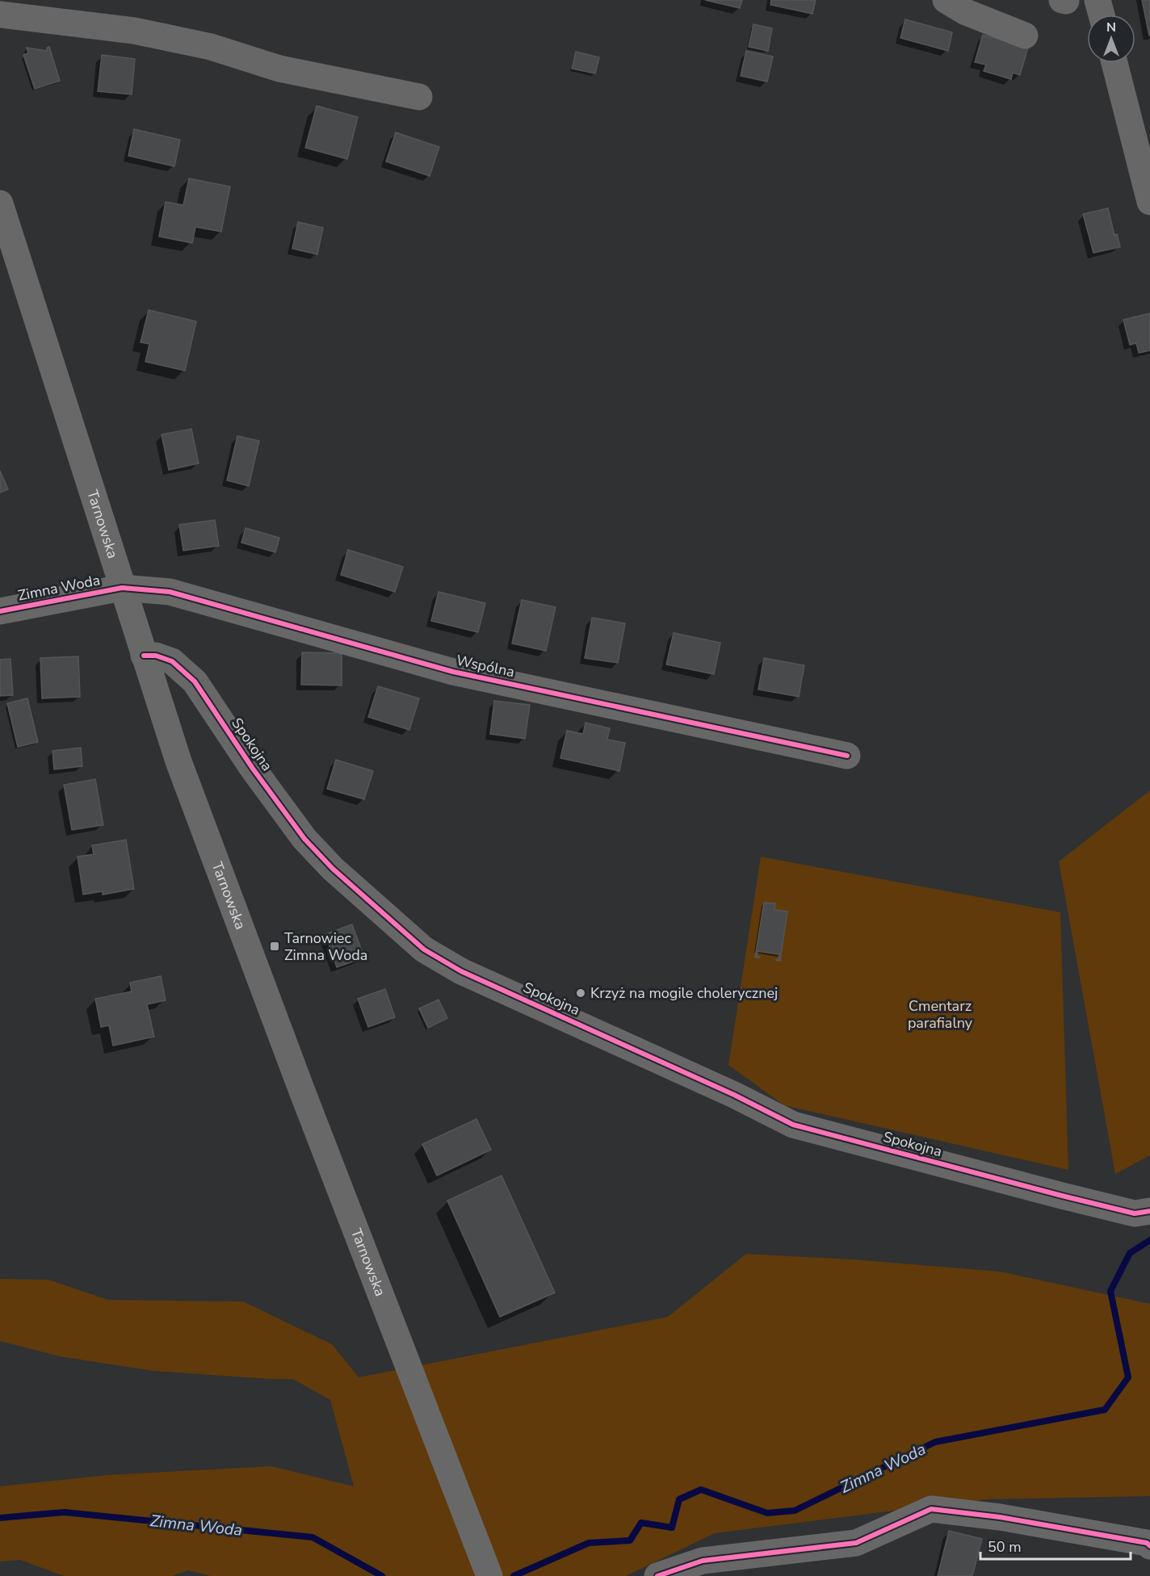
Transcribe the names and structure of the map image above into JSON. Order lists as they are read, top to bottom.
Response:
{
  "streets": {
    "main road": ["Tarnowska"],
    "street": ["Zimna Woda", "Wspólna", "Spokojna"]
  },
  "crossings": [
    ["Tarnowska", "Zimna Woda"],
    ["Tarnowska", "Wspólna"],
    ["Tarnowska", "Spokojna"],
    ["Zimna Woda", "Wspólna"]
  ],
  "water": ["Zimna Woda"],
  "parks": ["Cmentarz parafialny"],
  "places": {
    "transit": ["Tarnowiec Zimna Woda"],
    "other": ["Krzyż na mogile cholerycznej"]
  },
  "scale_bar": "50 m",
  "north": "top"
}
